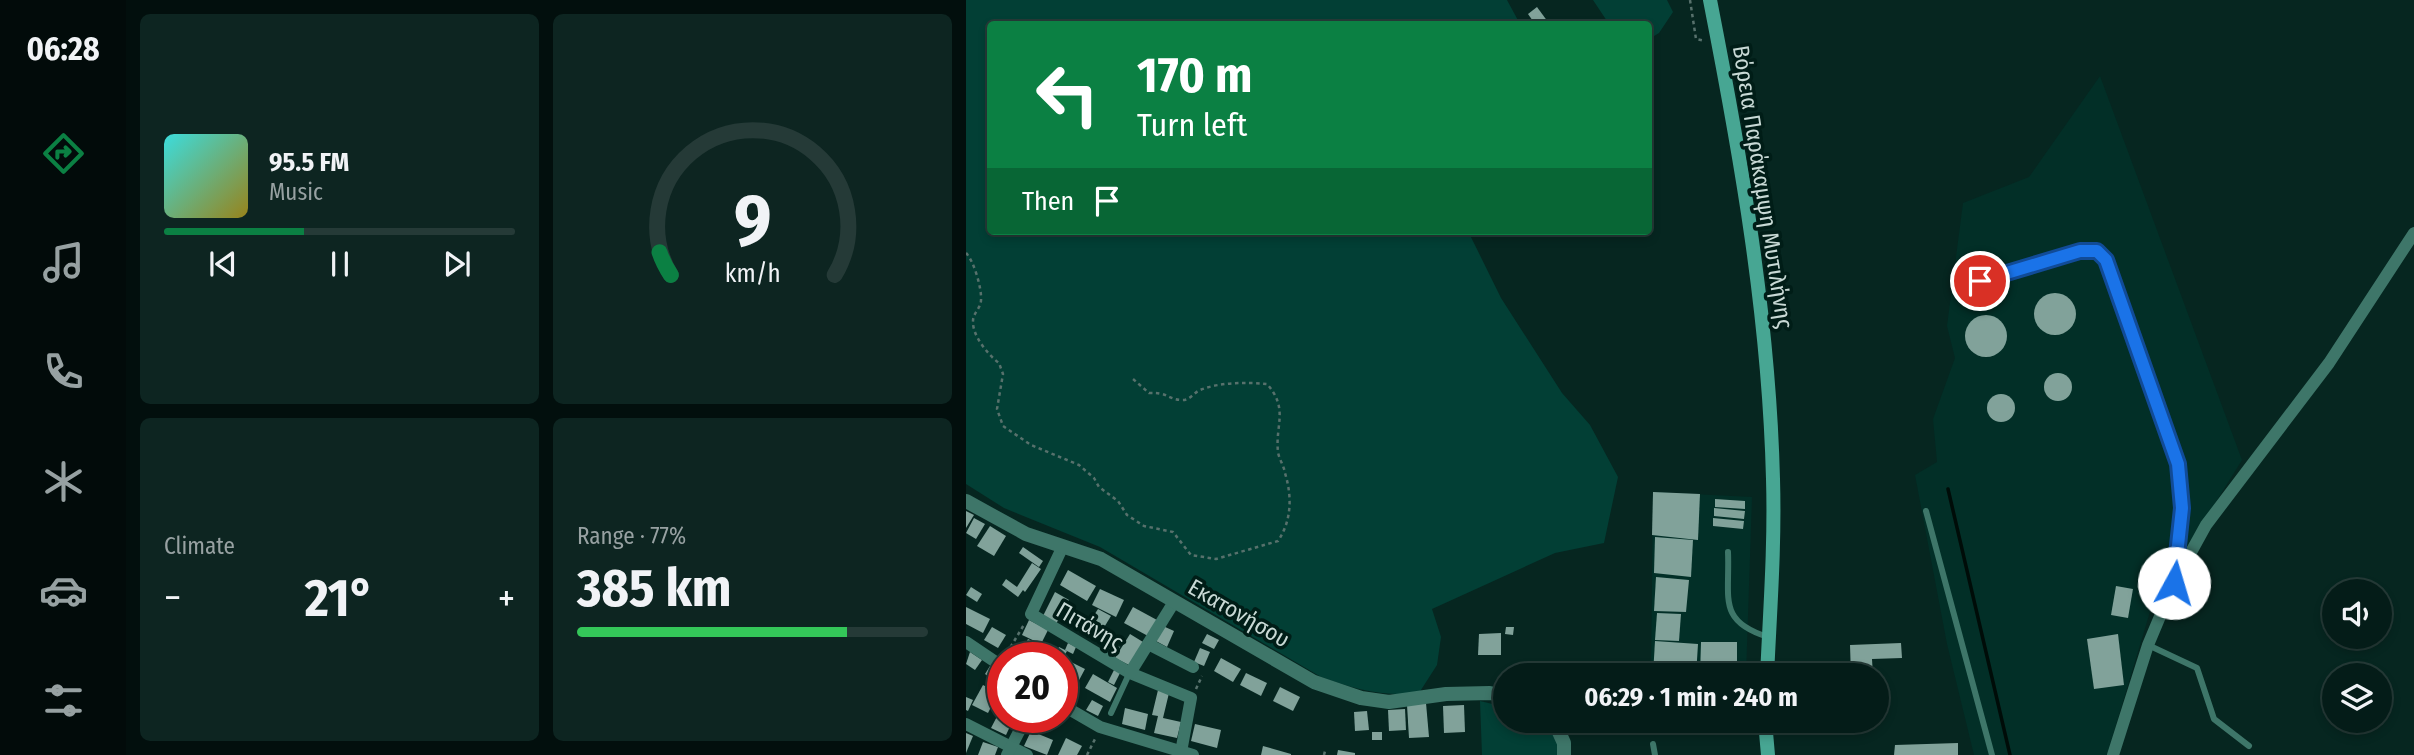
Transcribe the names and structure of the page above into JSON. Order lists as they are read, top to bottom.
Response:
{
  "streets": {
    "main road": ["Βόρεια Παράκαμψη Μυτιλήνης"],
    "street": ["Εκατονήσου", "Πιτάνης"]
  },
  "crossings": [
    ["Εκατονήσου", "Πιτάνης"]
  ],
  "page": {
    "tabs": "06:28",
    "turn": ["170 m", "Turn left"],
    "song": ["95.5 FM", "Music"],
    "then": "Then",
    "tile": [
      "Climate",
      ["Range · 77%", "385 km"]
    ],
    "heat": ["−", "21°", "+"],
    "limit": "20",
    "trip": "06:29 · 1 min · 240 m",
    "gauge": ["9", "km/h"]
  }
}
